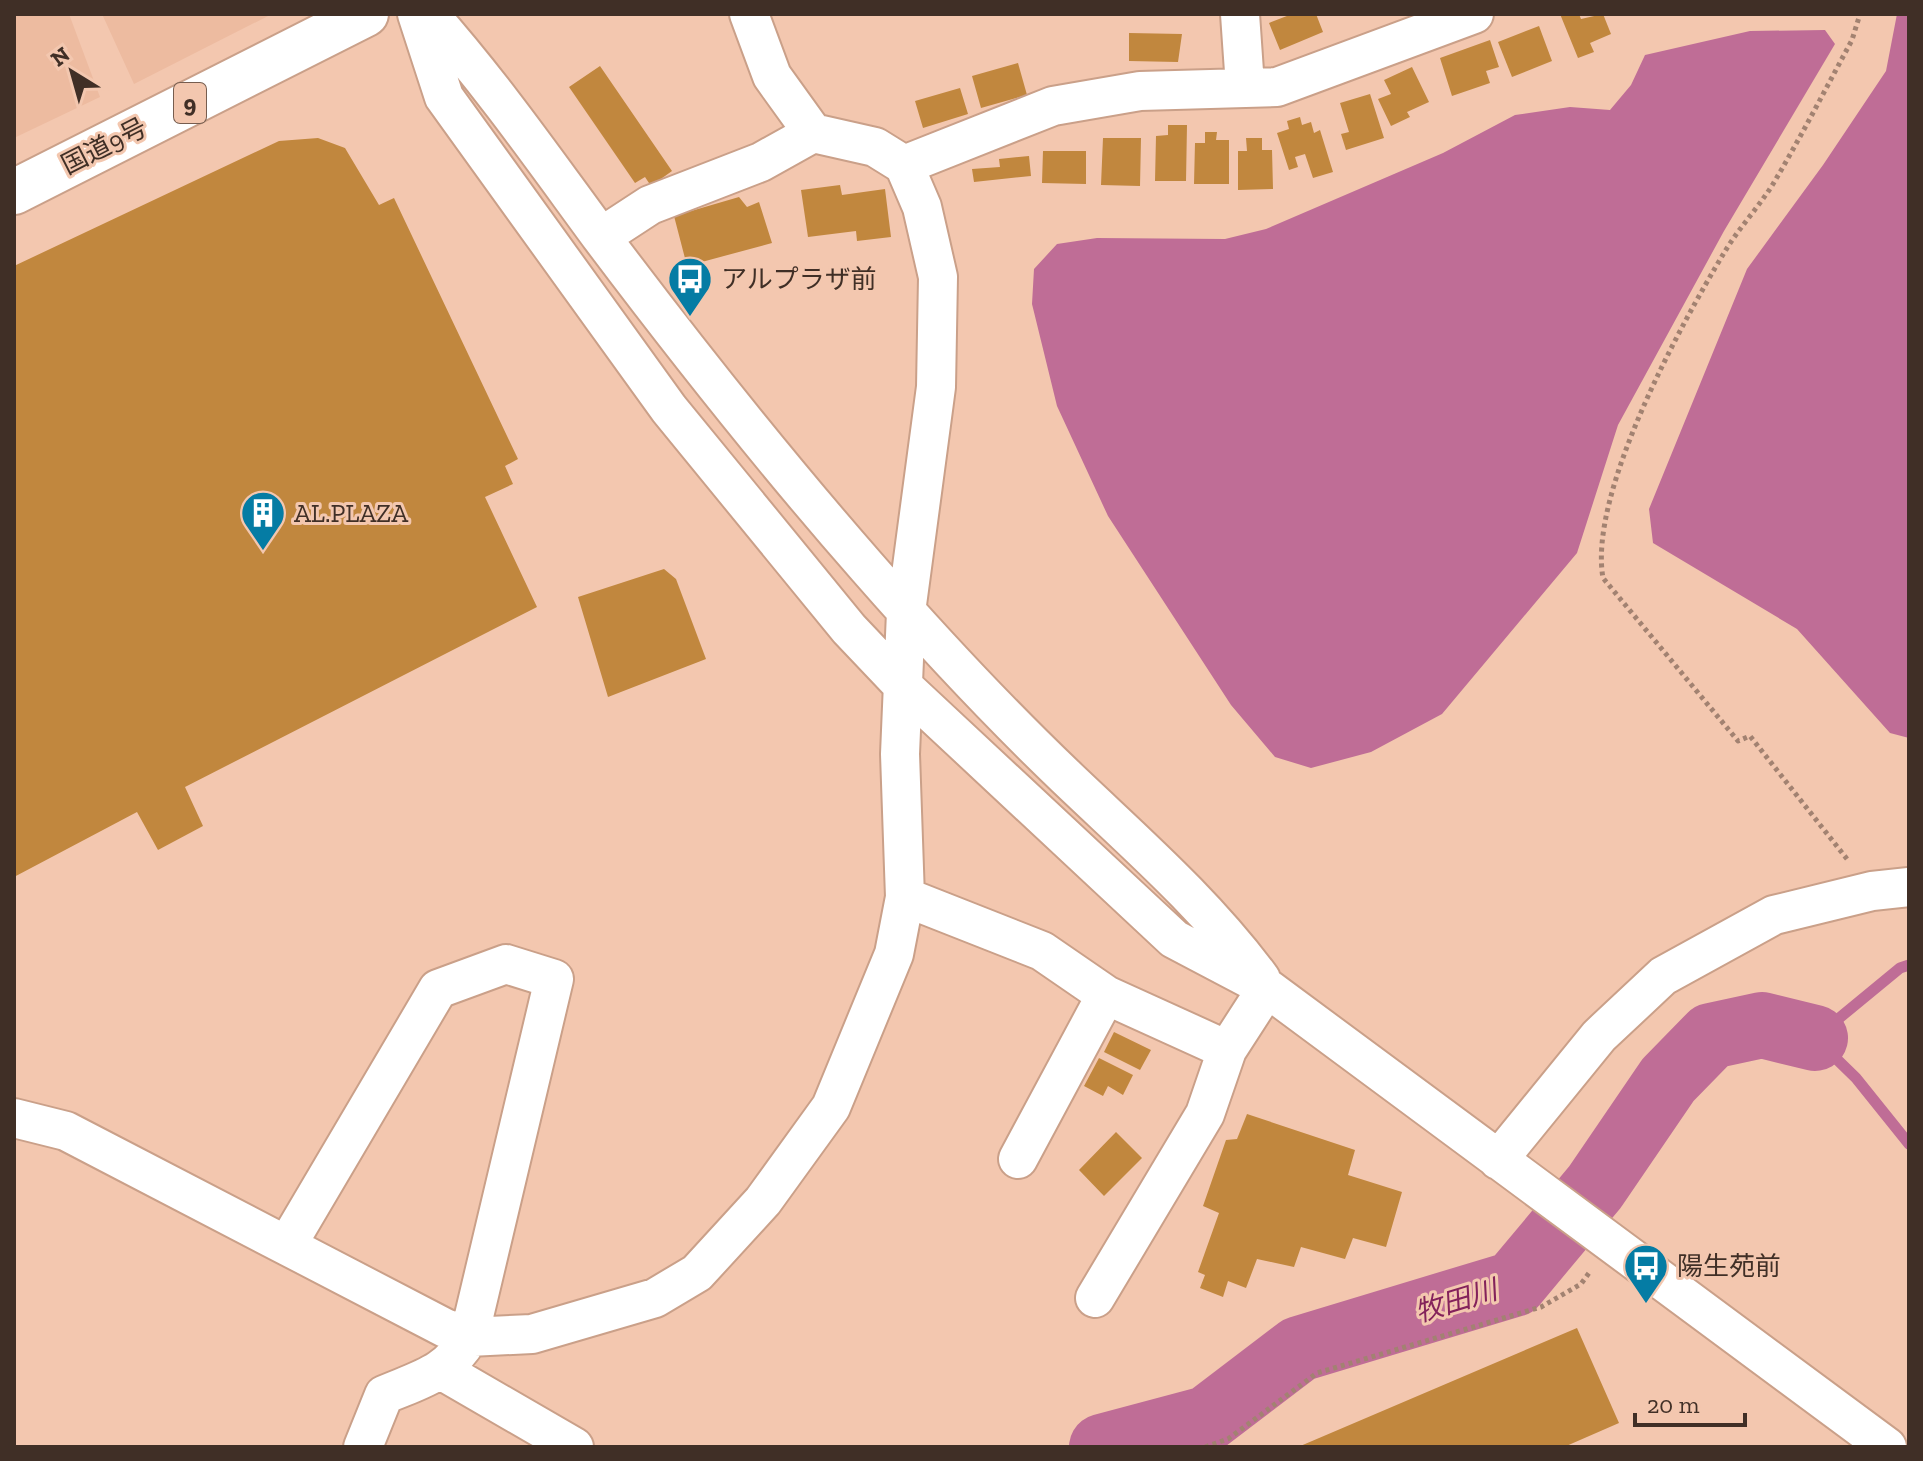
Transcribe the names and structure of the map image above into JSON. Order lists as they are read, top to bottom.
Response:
{
  "streets": {
    "highway": ["9", "国道9号"]
  },
  "water": ["牧田川"],
  "places": {
    "bus stop": ["アルプラザ前", "陽生苑前"],
    "building": ["AL.PLAZA"]
  },
  "scale_bar": "20 m",
  "north": "top left"
}
